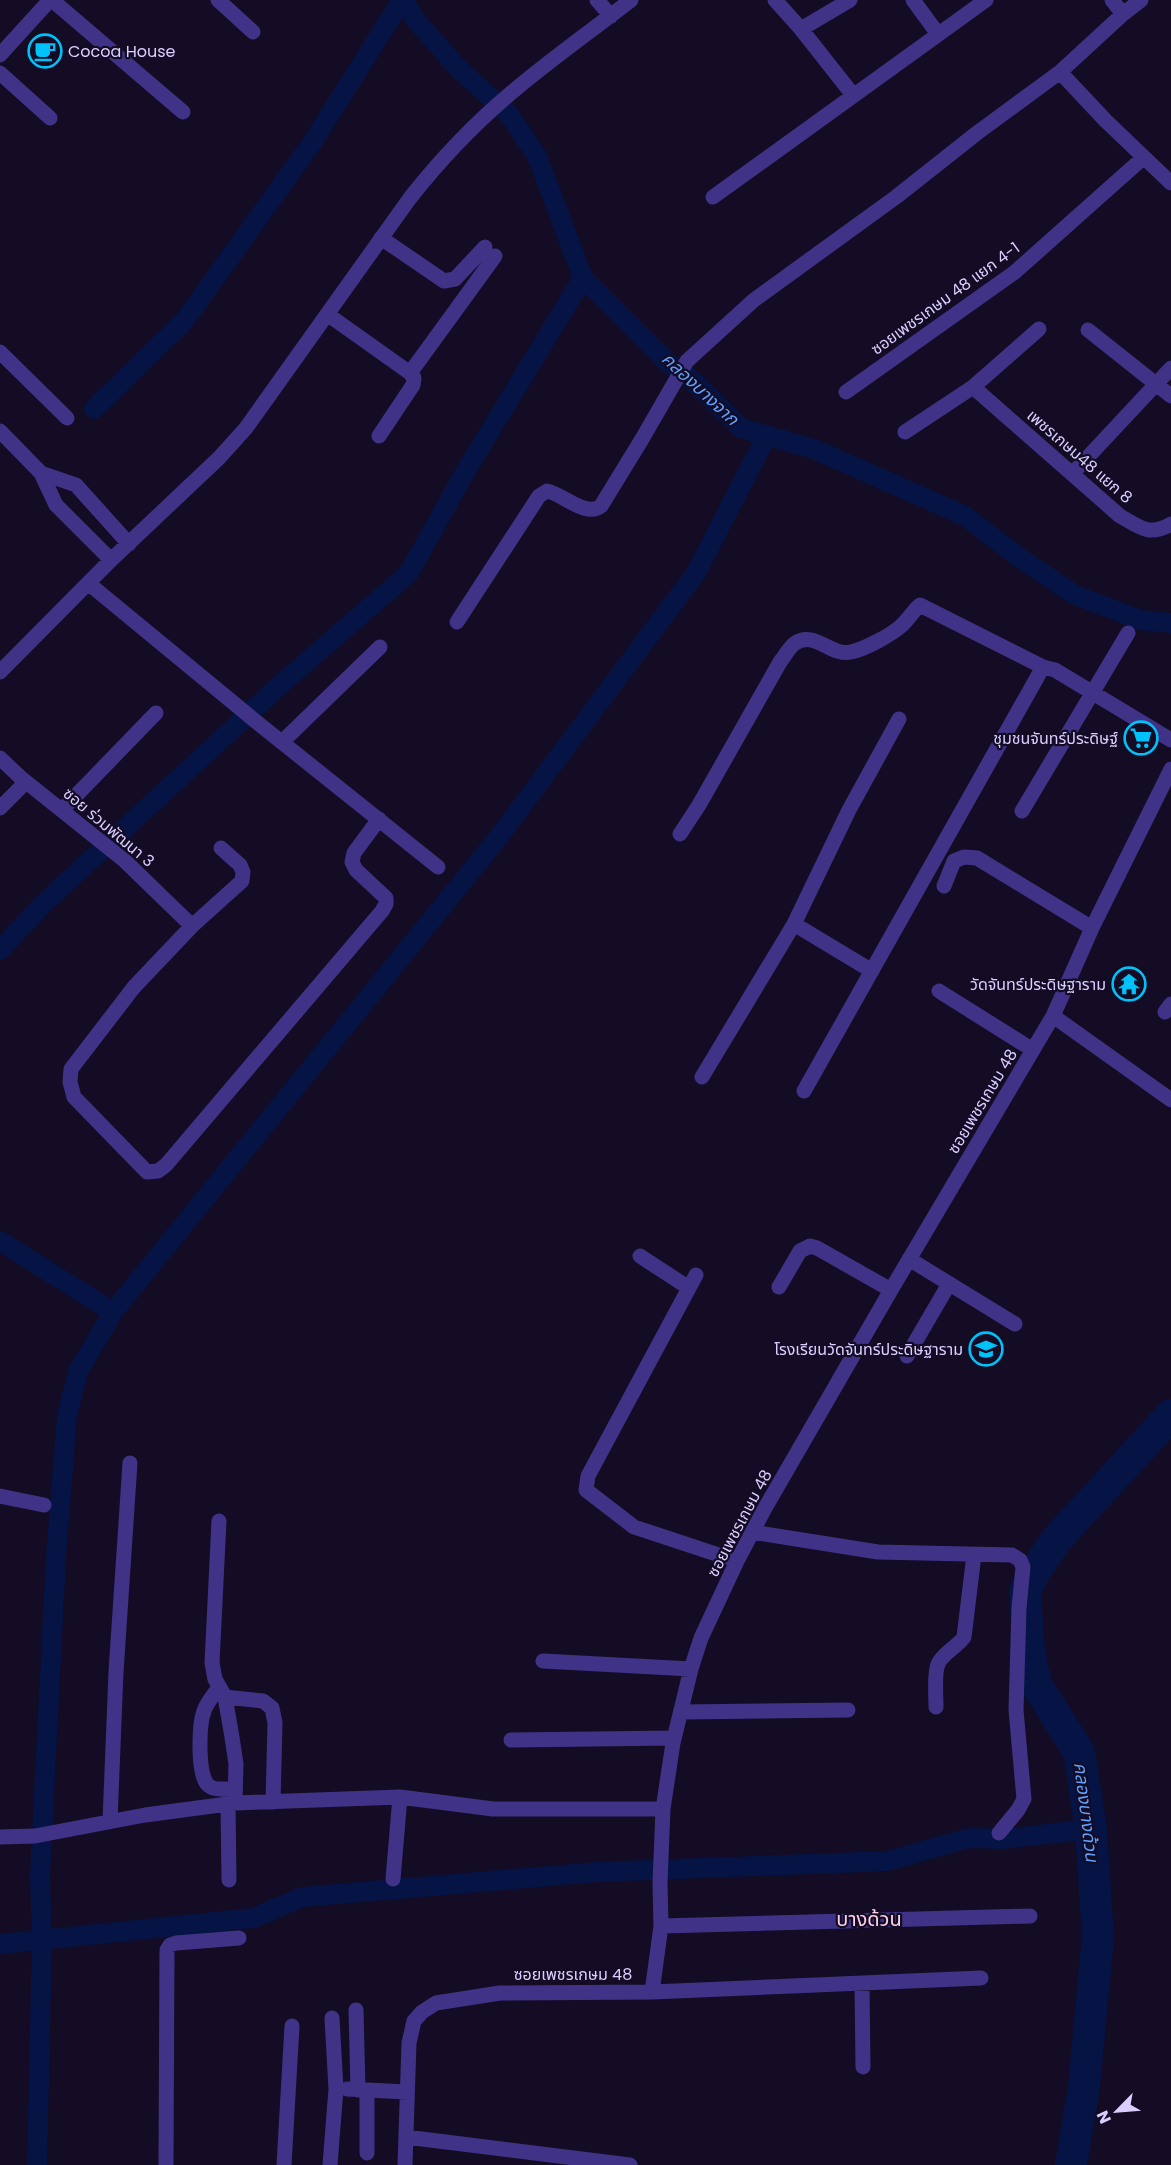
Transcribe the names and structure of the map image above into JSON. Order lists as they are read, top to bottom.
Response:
{
  "streets": {
    "street": [
      "ซอยเพชรเกษม 48 แยก 4-1",
      "เพชรเกษม48 แยก 8",
      "ซอย ร่วมพัฒนา 3",
      "ซอยเพชรเกษม 48"
    ]
  },
  "districts": ["บางด้วน"],
  "water": ["คลองบางจาก", "คลองบางด้วน"],
  "places": {
    "cafe": ["Cocoa House"],
    "supermarket": ["ชุมชนจันทร์ประดิษฐ์"],
    "temple": ["วัดจันทร์ประดิษฐาราม"],
    "school or university": ["โรงเรียนวัดจันทร์ประดิษฐาราม"]
  },
  "north": "bottom left"
}
